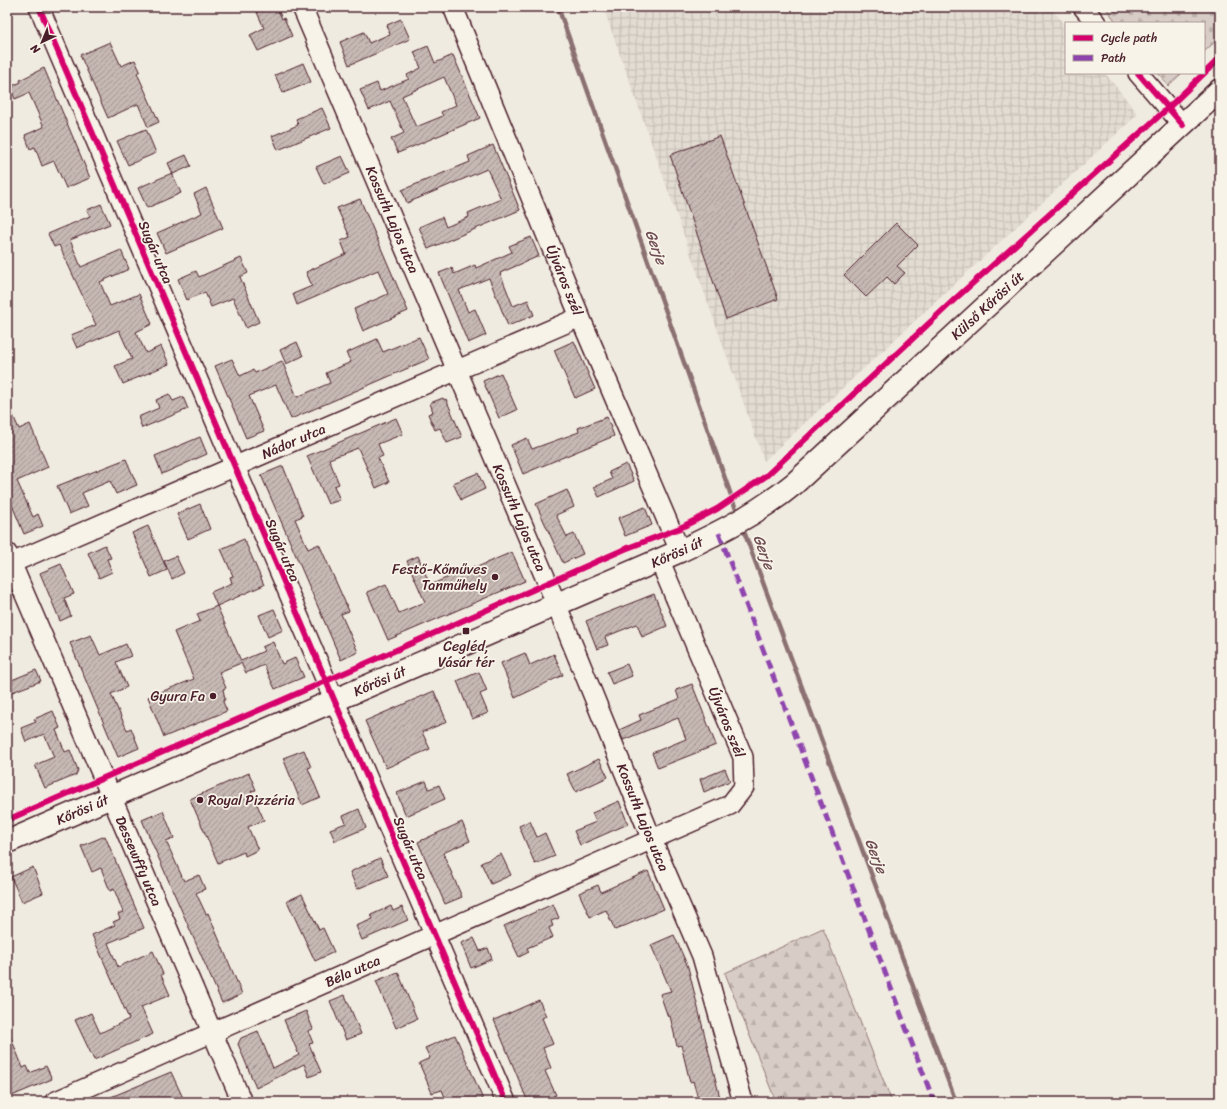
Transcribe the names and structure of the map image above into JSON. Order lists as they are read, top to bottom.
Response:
{
  "streets": {
    "main road": ["Külső Kőrösi út", "Kőrösi út"],
    "street": [
      "Kossuth Lajos utca",
      "Sugár utca",
      "Újváros szél",
      "Nádor utca",
      "Dessewffy utca",
      "Béla utca"
    ]
  },
  "crossings": [
    ["Kossuth Lajos utca", "Újváros szél"],
    ["Kossuth Lajos utca", "Nádor utca"],
    ["Kossuth Lajos utca", "Kőrösi út"],
    ["Kossuth Lajos utca", "Béla utca"],
    ["Sugár utca", "Nádor utca"],
    ["Sugár utca", "Kőrösi út"],
    ["Sugár utca", "Béla utca"],
    ["Újváros szél", "Nádor utca"],
    ["Újváros szél", "Kőrösi út"],
    ["Újváros szél", "Béla utca"],
    ["Külső Kőrösi út", "Kőrösi út"],
    ["Nádor utca", "Dessewffy utca"],
    ["Kőrösi út", "Dessewffy utca"],
    ["Dessewffy utca", "Béla utca"]
  ],
  "water": ["Gerje"],
  "places": {
    "other": ["Festő-Kőműves Tanműhely", "Gyura Fa", "Royal Pizzéria"],
    "transit": ["Cegléd, Vásár tér"]
  },
  "legend": ["Cycle path", "Path"],
  "north": "bottom left"
}
